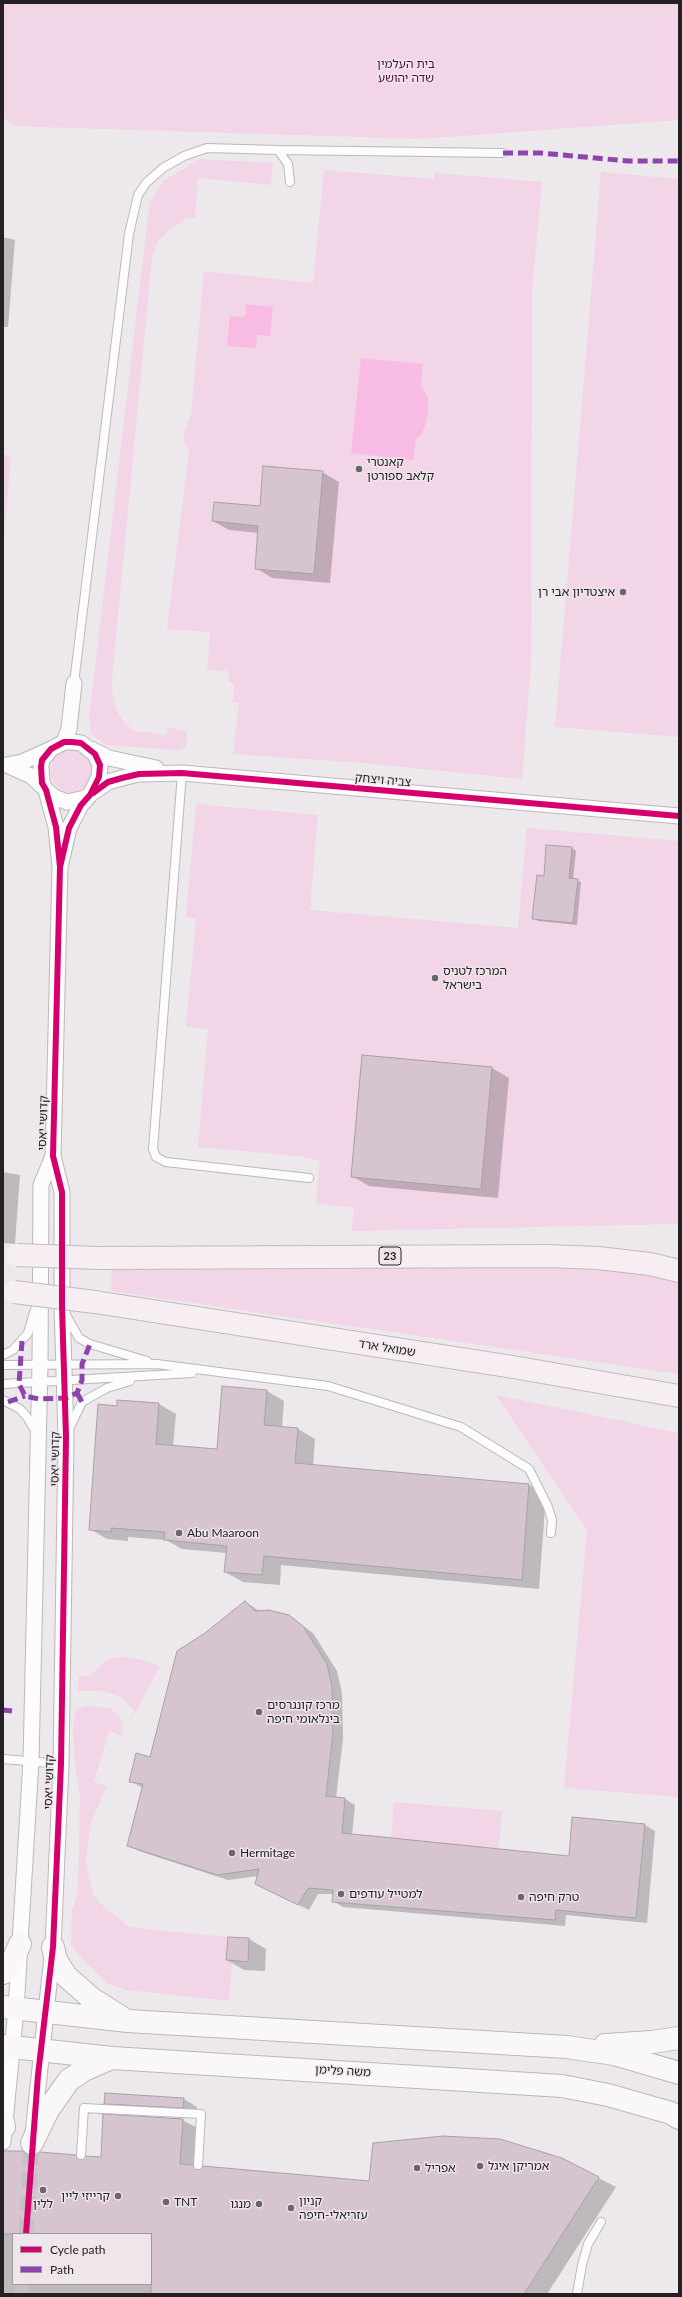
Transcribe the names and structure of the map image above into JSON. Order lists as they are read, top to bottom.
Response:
{
  "streets": {
    "highway": ["23", "שמואל ארד"],
    "main road": ["משה פלימן"],
    "street": ["צביה ויצחק", "קדושי יאסי"]
  },
  "crossings": [
    ["צביה ויצחק", "קדושי יאסי"],
    ["קדושי יאסי", "משה פלימן"]
  ],
  "parks": ["בית העלמין שדה יהושע"],
  "places": [
    "קאנטרי קלאב ספורטן",
    "איצטדיון אבי רן",
    "המרכז לטניס בישראל",
    "Abu Maaroon",
    "מרכז קונגרסים בינלאומי חיפה",
    "Hermitage",
    "למטייל עודפים",
    "טרק חיפה",
    "אמריקן איגל",
    "אפריל",
    "ללין",
    "קרייזי ליין",
    "TNT",
    "מנגו",
    "קניון עזריאלי-חיפה"
  ],
  "legend": ["Cycle path", "Path"]
}
